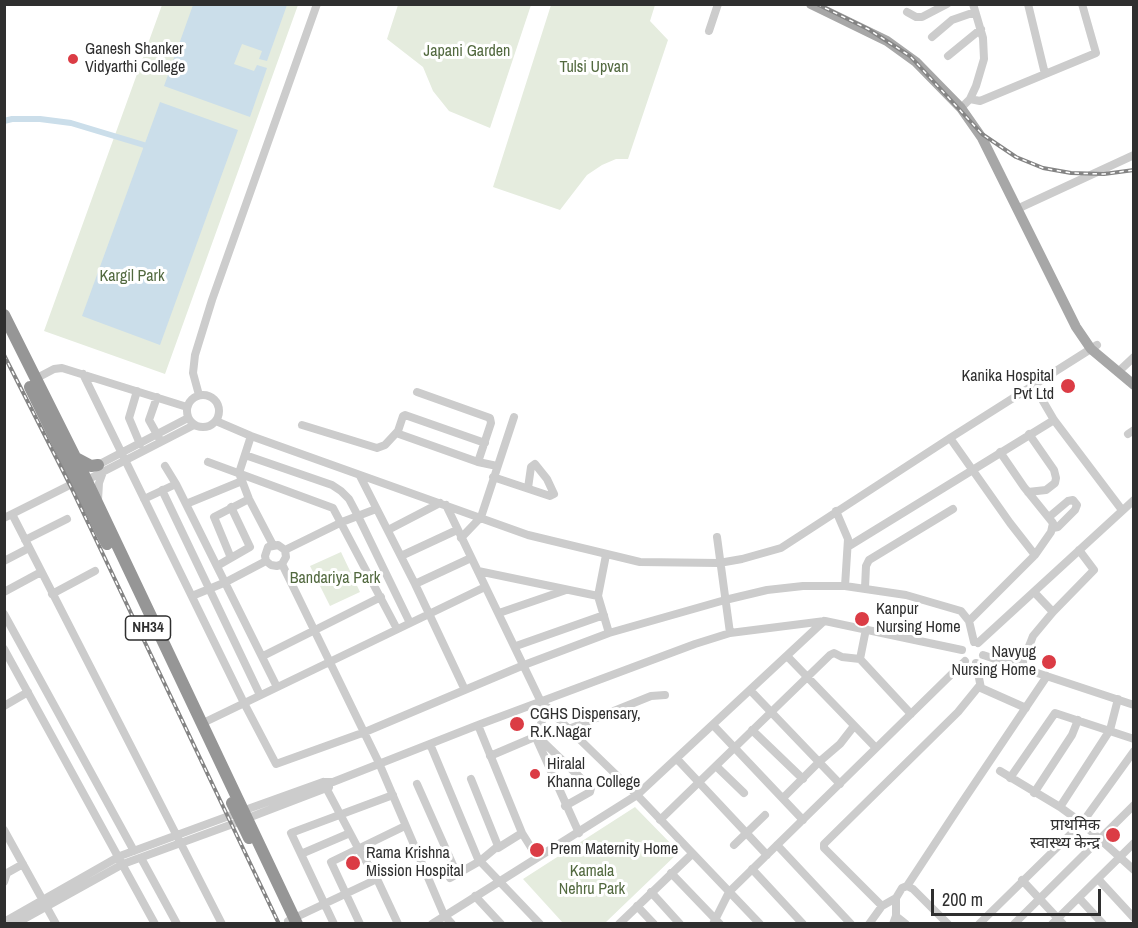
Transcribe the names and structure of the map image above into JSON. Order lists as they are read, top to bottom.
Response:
{
  "streets": {
    "highway": ["NH34"]
  },
  "parks": [
    "Japani Garden",
    "Tulsi Upvan",
    "Kargil Park",
    "Bandariya Park",
    "Kamala Nehru Park"
  ],
  "places": [
    "Ganesh Shanker Vidyarthi College",
    "Kanika Hospital Pvt Ltd",
    "Kanpur Nursing Home",
    "Navyug Nursing Home",
    "CGHS Dispensary, R.K.Nagar",
    "Hiralal Khanna College",
    "प्राथमिक स्वास्थ्य केन्द्र",
    "Prem Maternity Home",
    "Rama Krishna Mission Hospital"
  ],
  "scale_bar": "200 m"
}
